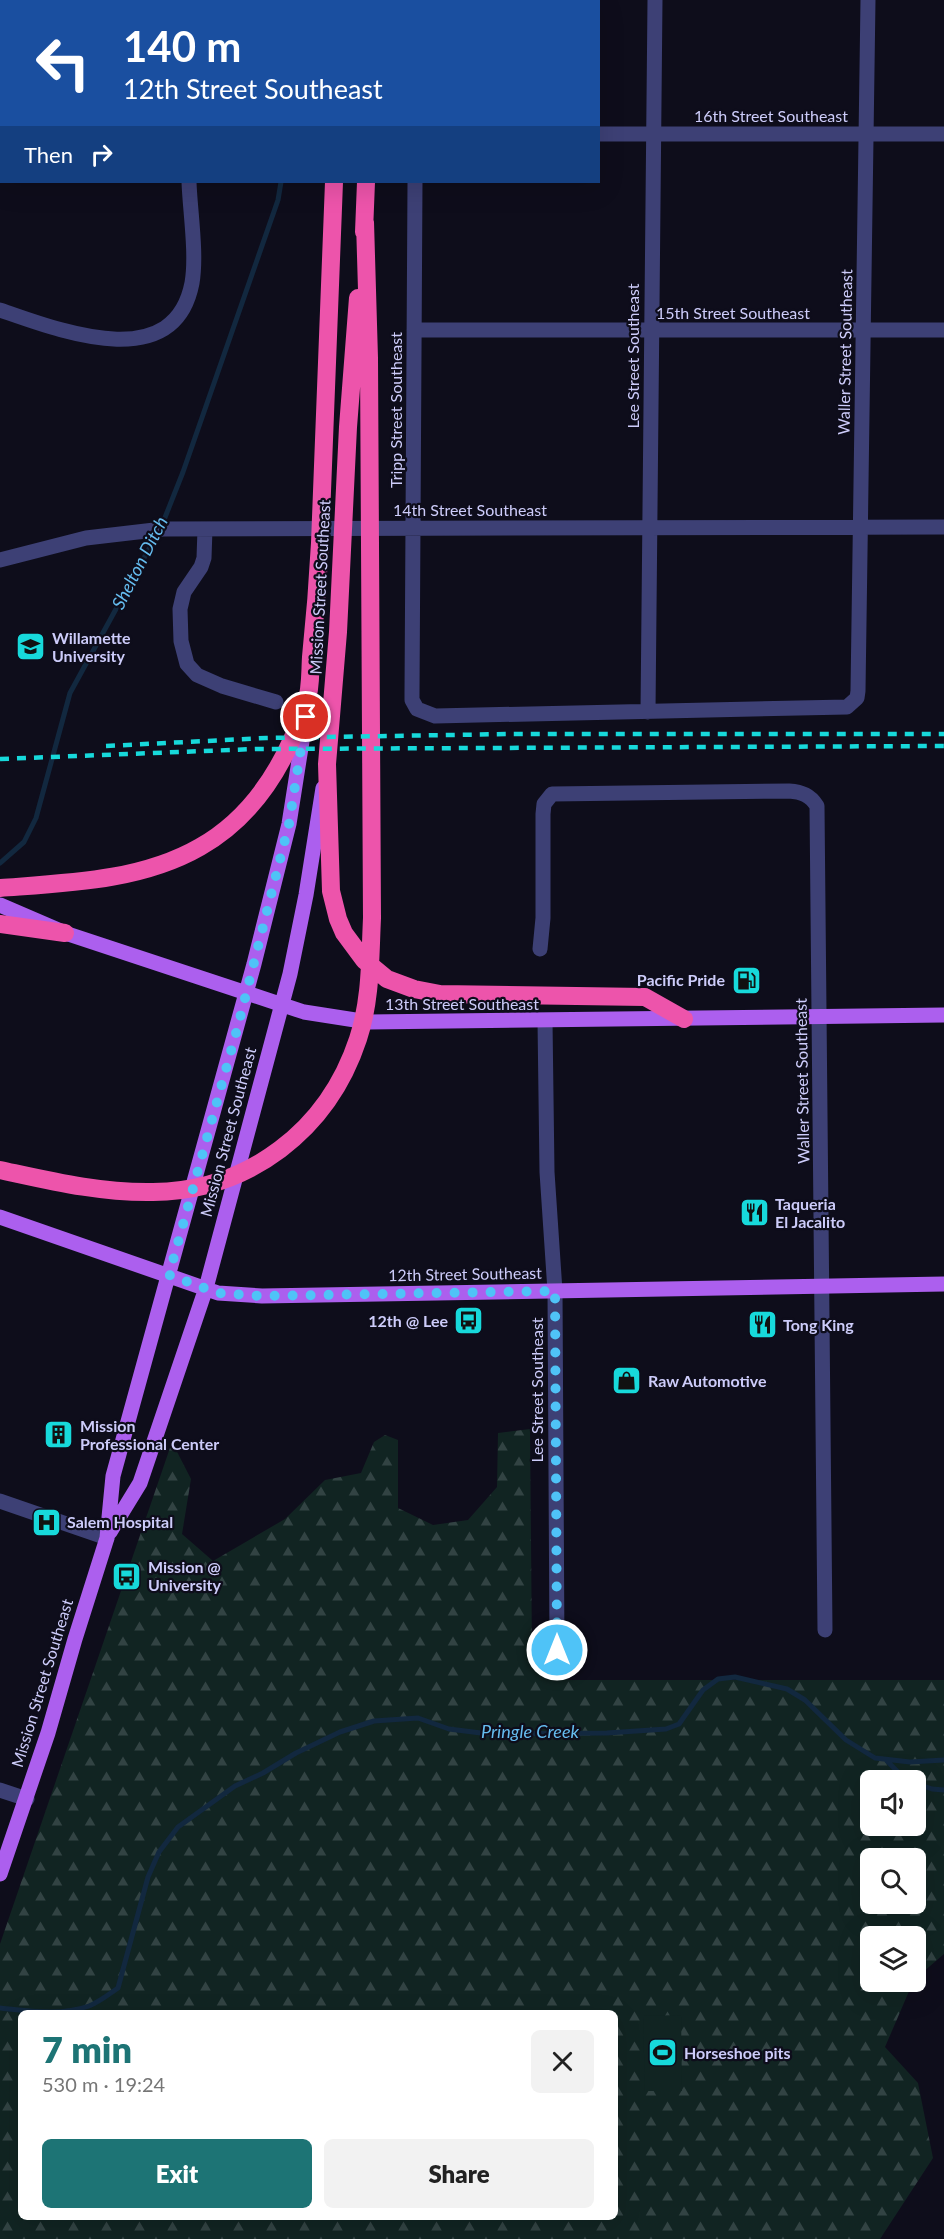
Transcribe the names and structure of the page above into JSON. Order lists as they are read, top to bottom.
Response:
{
  "streets": {
    "highway": ["Mission Street Southeast"],
    "main road": ["13th Street Southeast", "12th Street Southeast"],
    "street": [
      "16th Street Southeast",
      "15th Street Southeast",
      "Waller Street Southeast",
      "Lee Street Southeast",
      "Tripp Street Southeast",
      "14th Street Southeast"
    ]
  },
  "crossings": [
    ["16th Street Southeast", "Waller Street Southeast"],
    ["16th Street Southeast", "Lee Street Southeast"],
    ["15th Street Southeast", "Waller Street Southeast"],
    ["15th Street Southeast", "Lee Street Southeast"],
    ["15th Street Southeast", "Tripp Street Southeast"],
    ["Waller Street Southeast", "Lee Street Southeast"],
    ["Waller Street Southeast", "Tripp Street Southeast"],
    ["Waller Street Southeast", "14th Street Southeast"],
    ["Waller Street Southeast", "13th Street Southeast"],
    ["Waller Street Southeast", "12th Street Southeast"],
    ["Lee Street Southeast", "Tripp Street Southeast"],
    ["Lee Street Southeast", "14th Street Southeast"],
    ["Lee Street Southeast", "13th Street Southeast"],
    ["Lee Street Southeast", "12th Street Southeast"],
    ["Tripp Street Southeast", "14th Street Southeast"],
    ["Mission Street Southeast", "13th Street Southeast"],
    ["Mission Street Southeast", "12th Street Southeast"]
  ],
  "water": ["Shelton Ditch", "Pringle Creek"],
  "places": {
    "school or university": ["Willamette University"],
    "fuel station": ["Pacific Pride"],
    "restaurant": ["Taqueria El Jacalito", "Tong King"],
    "bus stop": ["12th @ Lee", "Mission @ University"],
    "shop": ["Raw Automotive"],
    "building": ["Mission Professional Center"],
    "hospital": ["Salem Hospital"],
    "sports": ["Horseshoe pits"]
  },
  "page": {
    "turn": ["140 m", "12th Street Southeast"],
    "then": "Then",
    "heading": ["7 min", "530 m · 19:24"],
    "buttons": ["Exit", "Share"]
  }
}
